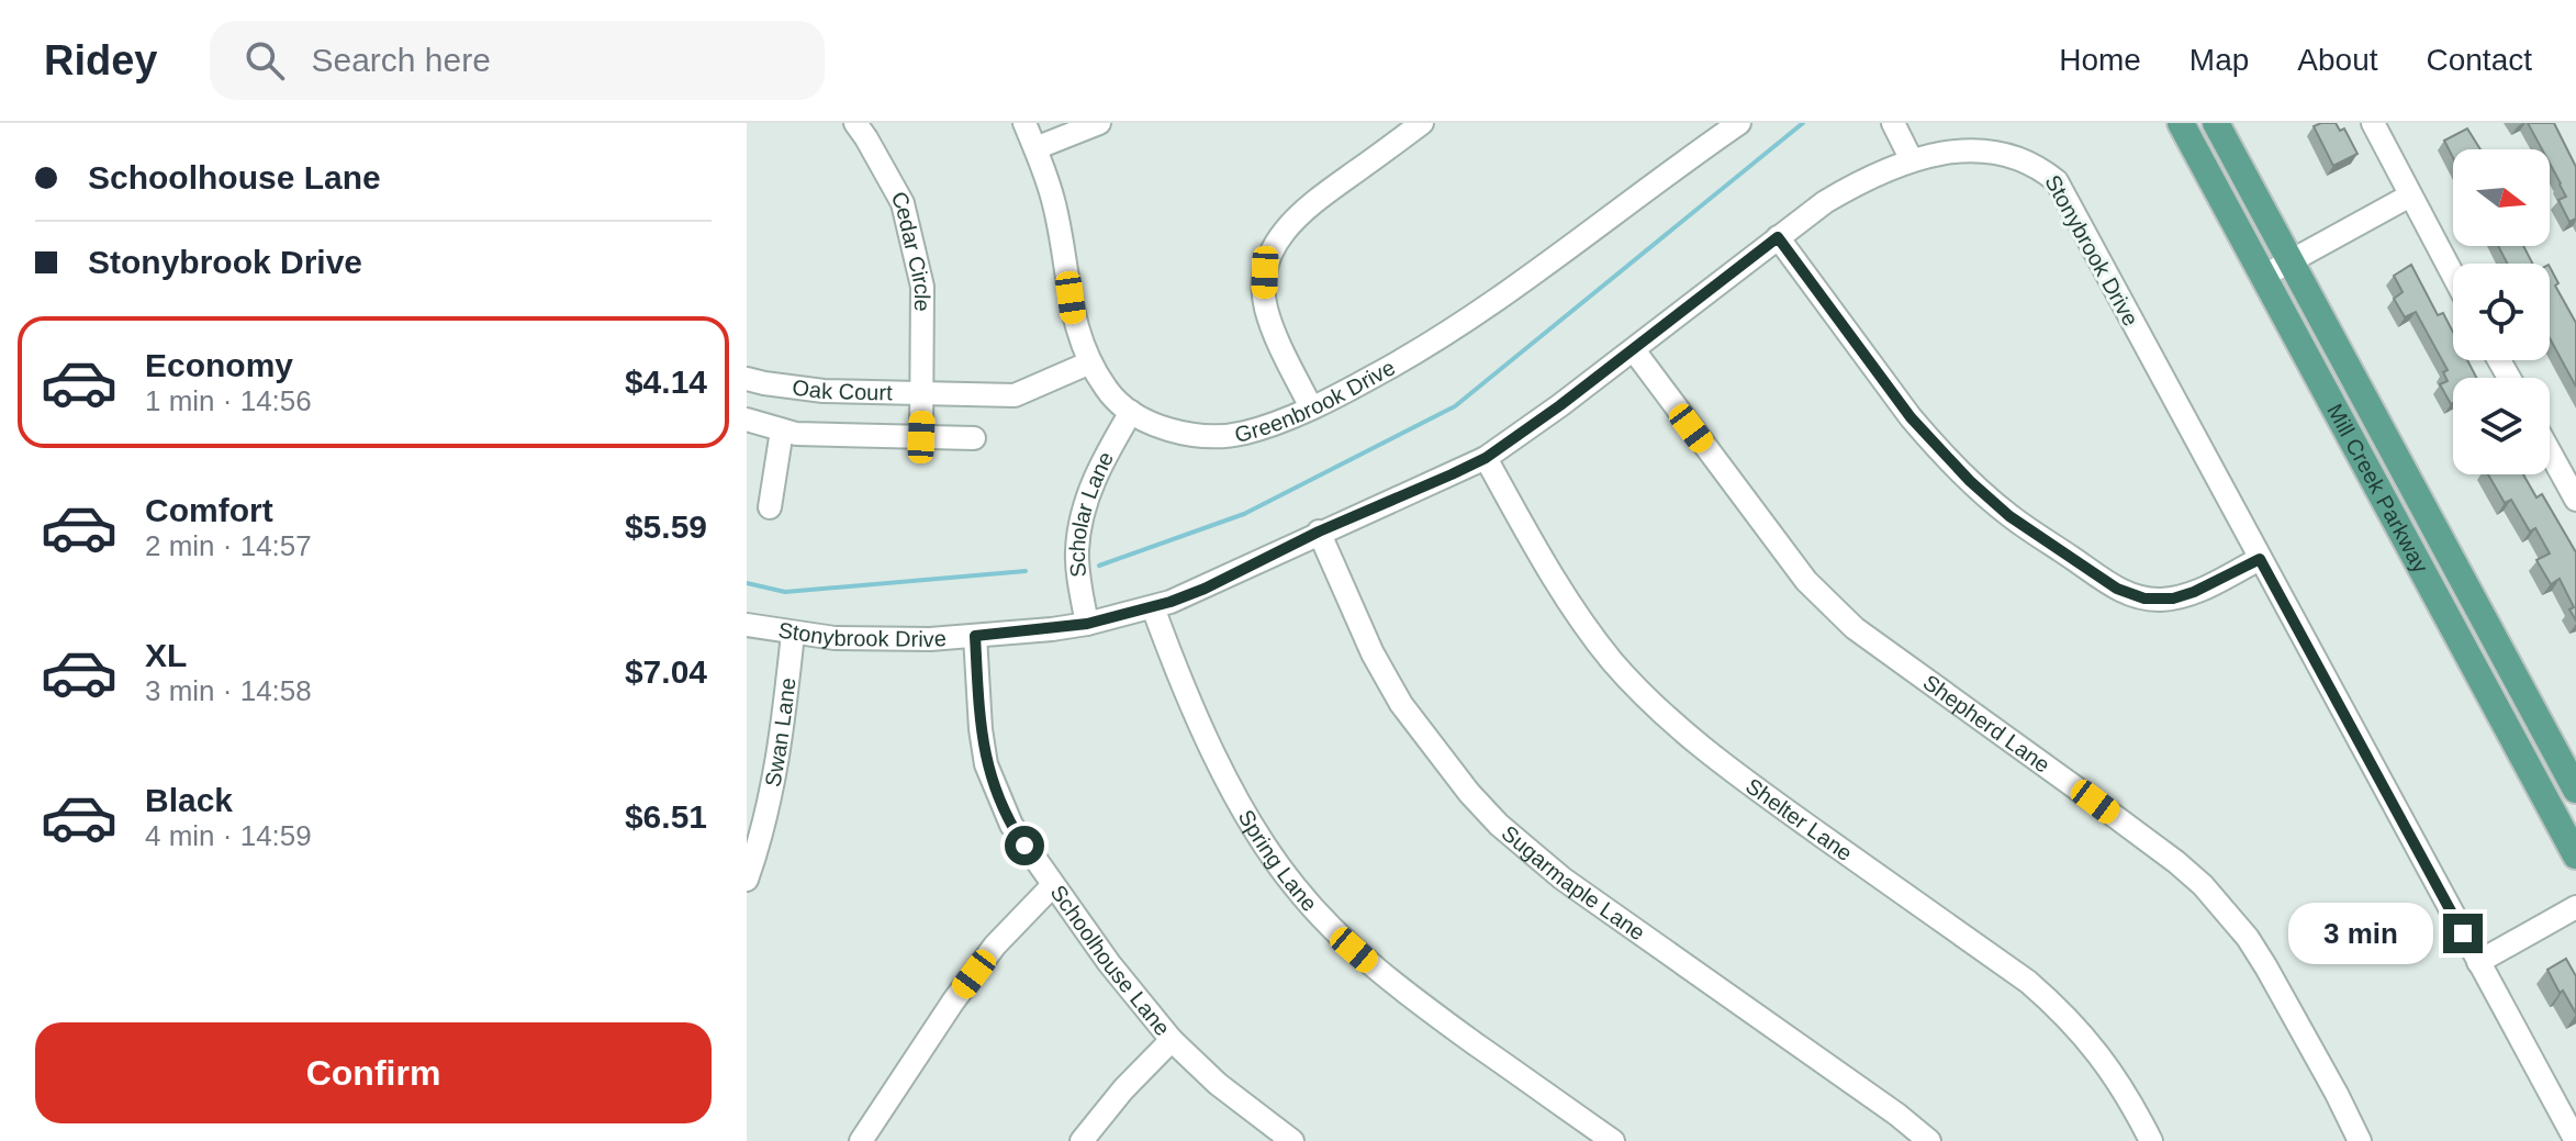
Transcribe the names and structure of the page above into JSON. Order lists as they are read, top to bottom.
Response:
{
  "streets": {
    "main road": ["Mill Creek Parkway"],
    "street": [
      "Stonybrook Drive",
      "Cedar Circle",
      "Oak Court",
      "Greenbrook Drive",
      "Scholar Lane",
      "Shepherd Lane",
      "Swan Lane",
      "Shelter Lane",
      "Spring Lane",
      "Sugarmaple Lane",
      "Schoolhouse Lane"
    ]
  },
  "crossings": [
    ["Stonybrook Drive", "Scholar Lane"],
    ["Stonybrook Drive", "Shepherd Lane"],
    ["Stonybrook Drive", "Swan Lane"],
    ["Stonybrook Drive", "Shelter Lane"],
    ["Stonybrook Drive", "Spring Lane"],
    ["Stonybrook Drive", "Sugarmaple Lane"],
    ["Stonybrook Drive", "Schoolhouse Lane"],
    ["Cedar Circle", "Oak Court"],
    ["Oak Court", "Greenbrook Drive"],
    ["Greenbrook Drive", "Scholar Lane"]
  ],
  "north": "right",
  "page": {
    "header": "Ridey",
    "search": "Search here",
    "nav": [
      "Home",
      "Map",
      "About",
      "Contact"
    ],
    "banner": ["Schoolhouse Lane", "Stonybrook Drive"],
    "list": [
      {
        "name": "Economy",
        "note": "1 min · 14:56",
        "value": "$4.14"
      },
      {
        "name": "Comfort",
        "note": "2 min · 14:57",
        "value": "$5.59"
      },
      {
        "name": "XL",
        "note": "3 min · 14:58",
        "value": "$7.04"
      },
      {
        "name": "Black",
        "note": "4 min · 14:59",
        "value": "$6.51"
      }
    ],
    "bubble": "3 min",
    "buttons": "Confirm"
  }
}
